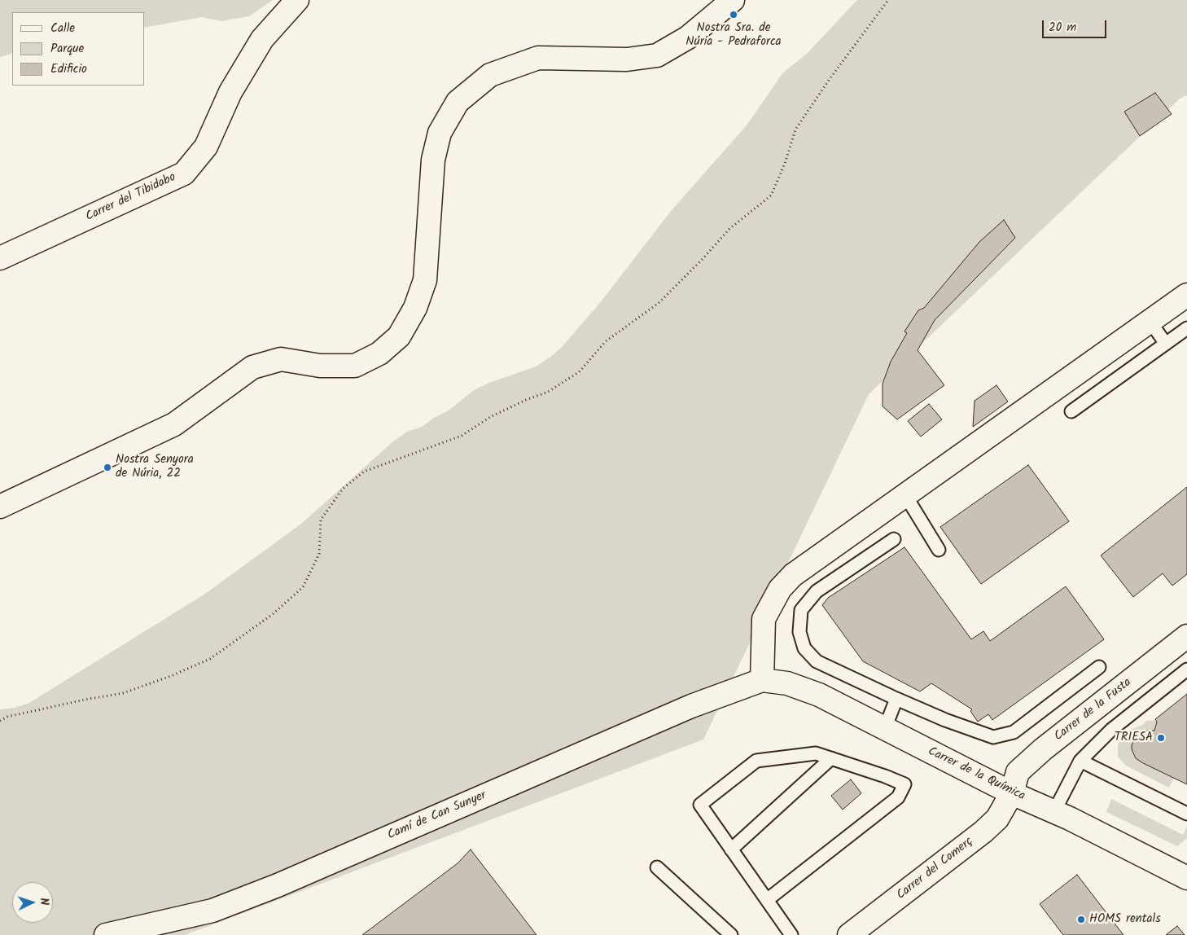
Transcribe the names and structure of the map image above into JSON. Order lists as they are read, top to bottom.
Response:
{
  "streets": {
    "street": [
      "Carrer del Tibidabo",
      "Carrer de la Fusta",
      "Carrer de la Química",
      "Camí de Can Sunyer",
      "Carrer del Comerç"
    ]
  },
  "crossings": [
    ["Carrer de la Fusta", "Carrer de la Química"],
    ["Carrer de la Fusta", "Carrer del Comerç"],
    ["Carrer de la Química", "Camí de Can Sunyer"],
    ["Carrer de la Química", "Carrer del Comerç"]
  ],
  "places": [
    "Nostra Sra. de Núria - Pedraforca",
    "Nostra Senyora de Núria, 22",
    "TRIESA",
    "HOMS rentals"
  ],
  "legend": ["Calle", "Parque", "Edificio"],
  "scale_bar": "20 m",
  "north": "right"
}
